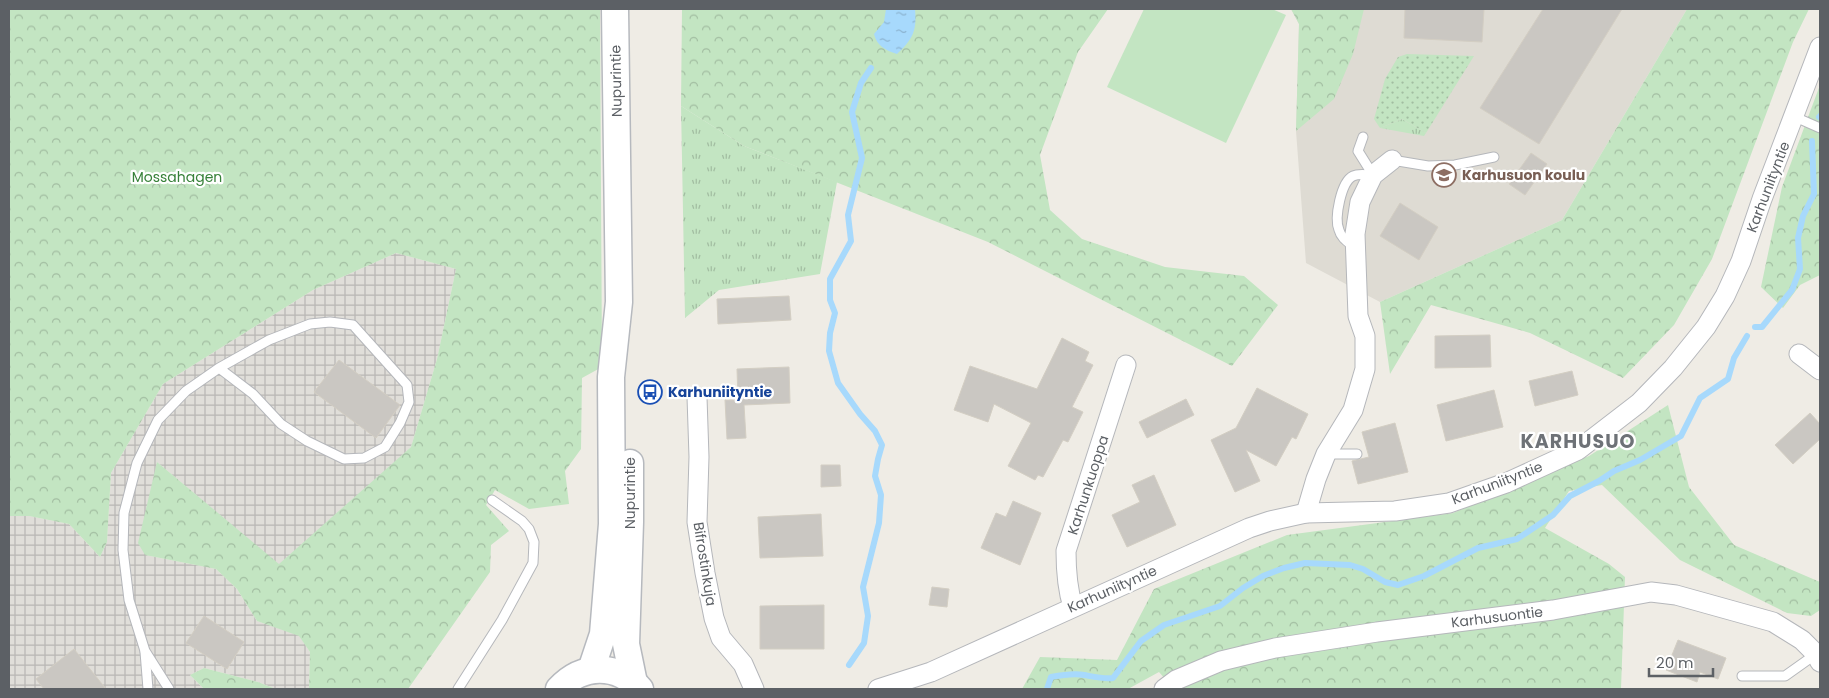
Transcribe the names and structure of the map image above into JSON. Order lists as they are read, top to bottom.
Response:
{
  "streets": {
    "main road": ["Nupurintie"],
    "street": [
      "Karhuniityntie",
      "Karhunkuoppa",
      "Bifrostinkuja",
      "Karhusuontie"
    ]
  },
  "crossings": [
    ["Karhuniityntie", "Karhunkuoppa"]
  ],
  "districts": ["KARHUSUO"],
  "parks": ["Mossahagen"],
  "places": {
    "school or university": ["Karhusuon koulu"],
    "bus stop": ["Karhuniityntie"]
  },
  "scale_bar": "20 m"
}
